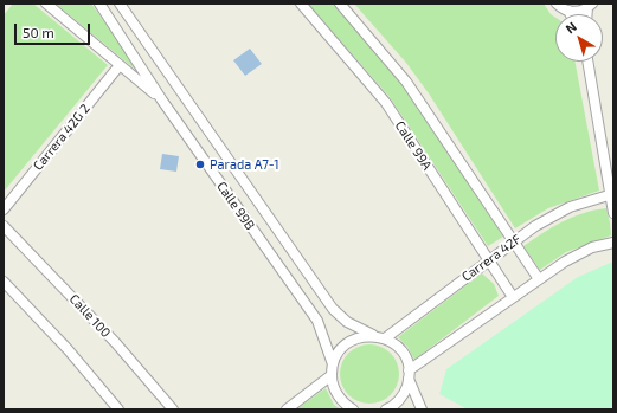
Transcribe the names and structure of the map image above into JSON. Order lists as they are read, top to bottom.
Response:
{
  "streets": {
    "street": [
      "Carrera 42G 2",
      "Calle 99A",
      "Calle 99B",
      "Carrera 42F",
      "Calle 100"
    ]
  },
  "crossings": [
    ["Calle 99A", "Carrera 42F"]
  ],
  "places": ["Parada A7-1"],
  "scale_bar": "50 m",
  "north": "top left"
}
